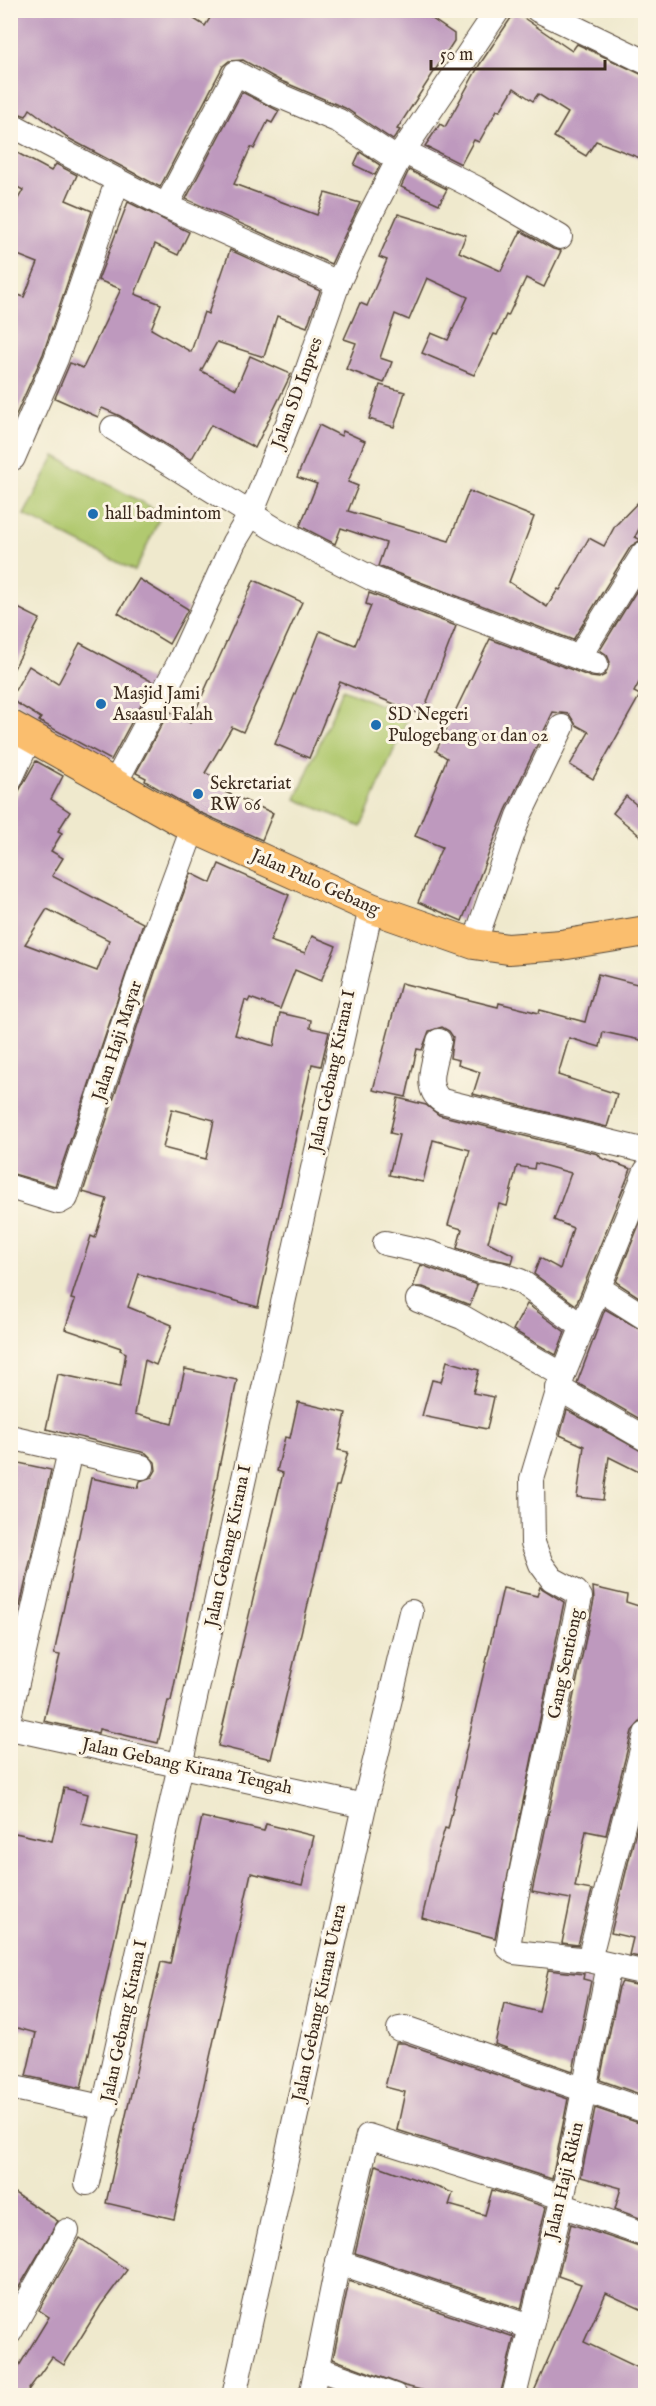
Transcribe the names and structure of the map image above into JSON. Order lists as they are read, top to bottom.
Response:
{
  "streets": {
    "main road": ["Jalan Pulo Gebang"],
    "street": [
      "Jalan SD Inpres",
      "Jalan Haji Mayar",
      "Jalan Gebang Kirana I",
      "Gang Sentiong",
      "Jalan Gebang Kirana Tengah",
      "Jalan Gebang Kirana Utara",
      "Jalan Haji Rikin"
    ]
  },
  "crossings": [
    ["Jalan SD Inpres", "Jalan Pulo Gebang"],
    ["Jalan Pulo Gebang", "Jalan Haji Mayar"],
    ["Jalan Pulo Gebang", "Jalan Gebang Kirana I"],
    ["Jalan Gebang Kirana I", "Jalan Gebang Kirana Tengah"],
    ["Gang Sentiong", "Jalan Haji Rikin"],
    ["Jalan Gebang Kirana Tengah", "Jalan Gebang Kirana Utara"]
  ],
  "places": [
    "hall badmintom",
    "Masjid Jami Asaasul Falah",
    "SD Negeri Pulogebang 01 dan 02",
    "Sekretariat RW 06"
  ],
  "scale_bar": "50 m"
}
